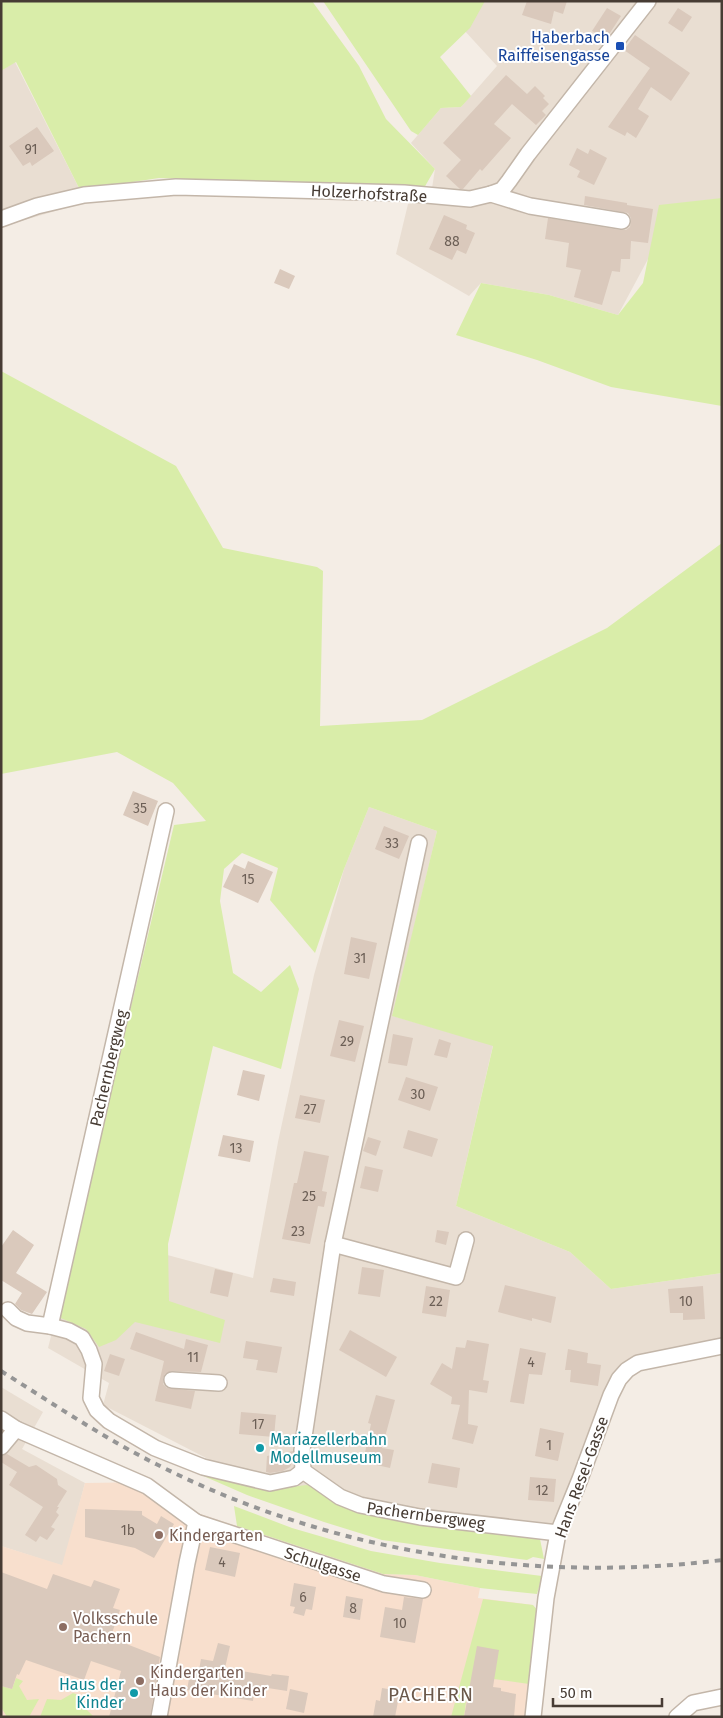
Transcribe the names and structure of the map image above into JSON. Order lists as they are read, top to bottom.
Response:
{
  "streets": {
    "street": [
      "Holzerhofstraße",
      "Pachernbergweg",
      "Hans Resel-Gasse",
      "Schulgasse"
    ]
  },
  "crossings": [
    ["Pachernbergweg", "Hans Resel-Gasse"]
  ],
  "districts": ["PACHERN"],
  "places": {
    "transit": ["Haberbach Raiffeisengasse"],
    "other": [
      "Mariazellerbahn Modellmuseum",
      "Kindergarten",
      "Volksschule Pachern",
      "Kindergarten Haus der Kinder",
      "Haus der Kinder"
    ]
  },
  "house_numbers": [
    "91",
    "88",
    "35",
    "33",
    "15",
    "31",
    "29",
    "30",
    "27",
    "13",
    "25",
    "23",
    "22",
    "10",
    "11",
    "4",
    "17",
    "1",
    "12",
    "1b",
    "4",
    "6",
    "8",
    "10"
  ],
  "scale_bar": "50 m"
}
